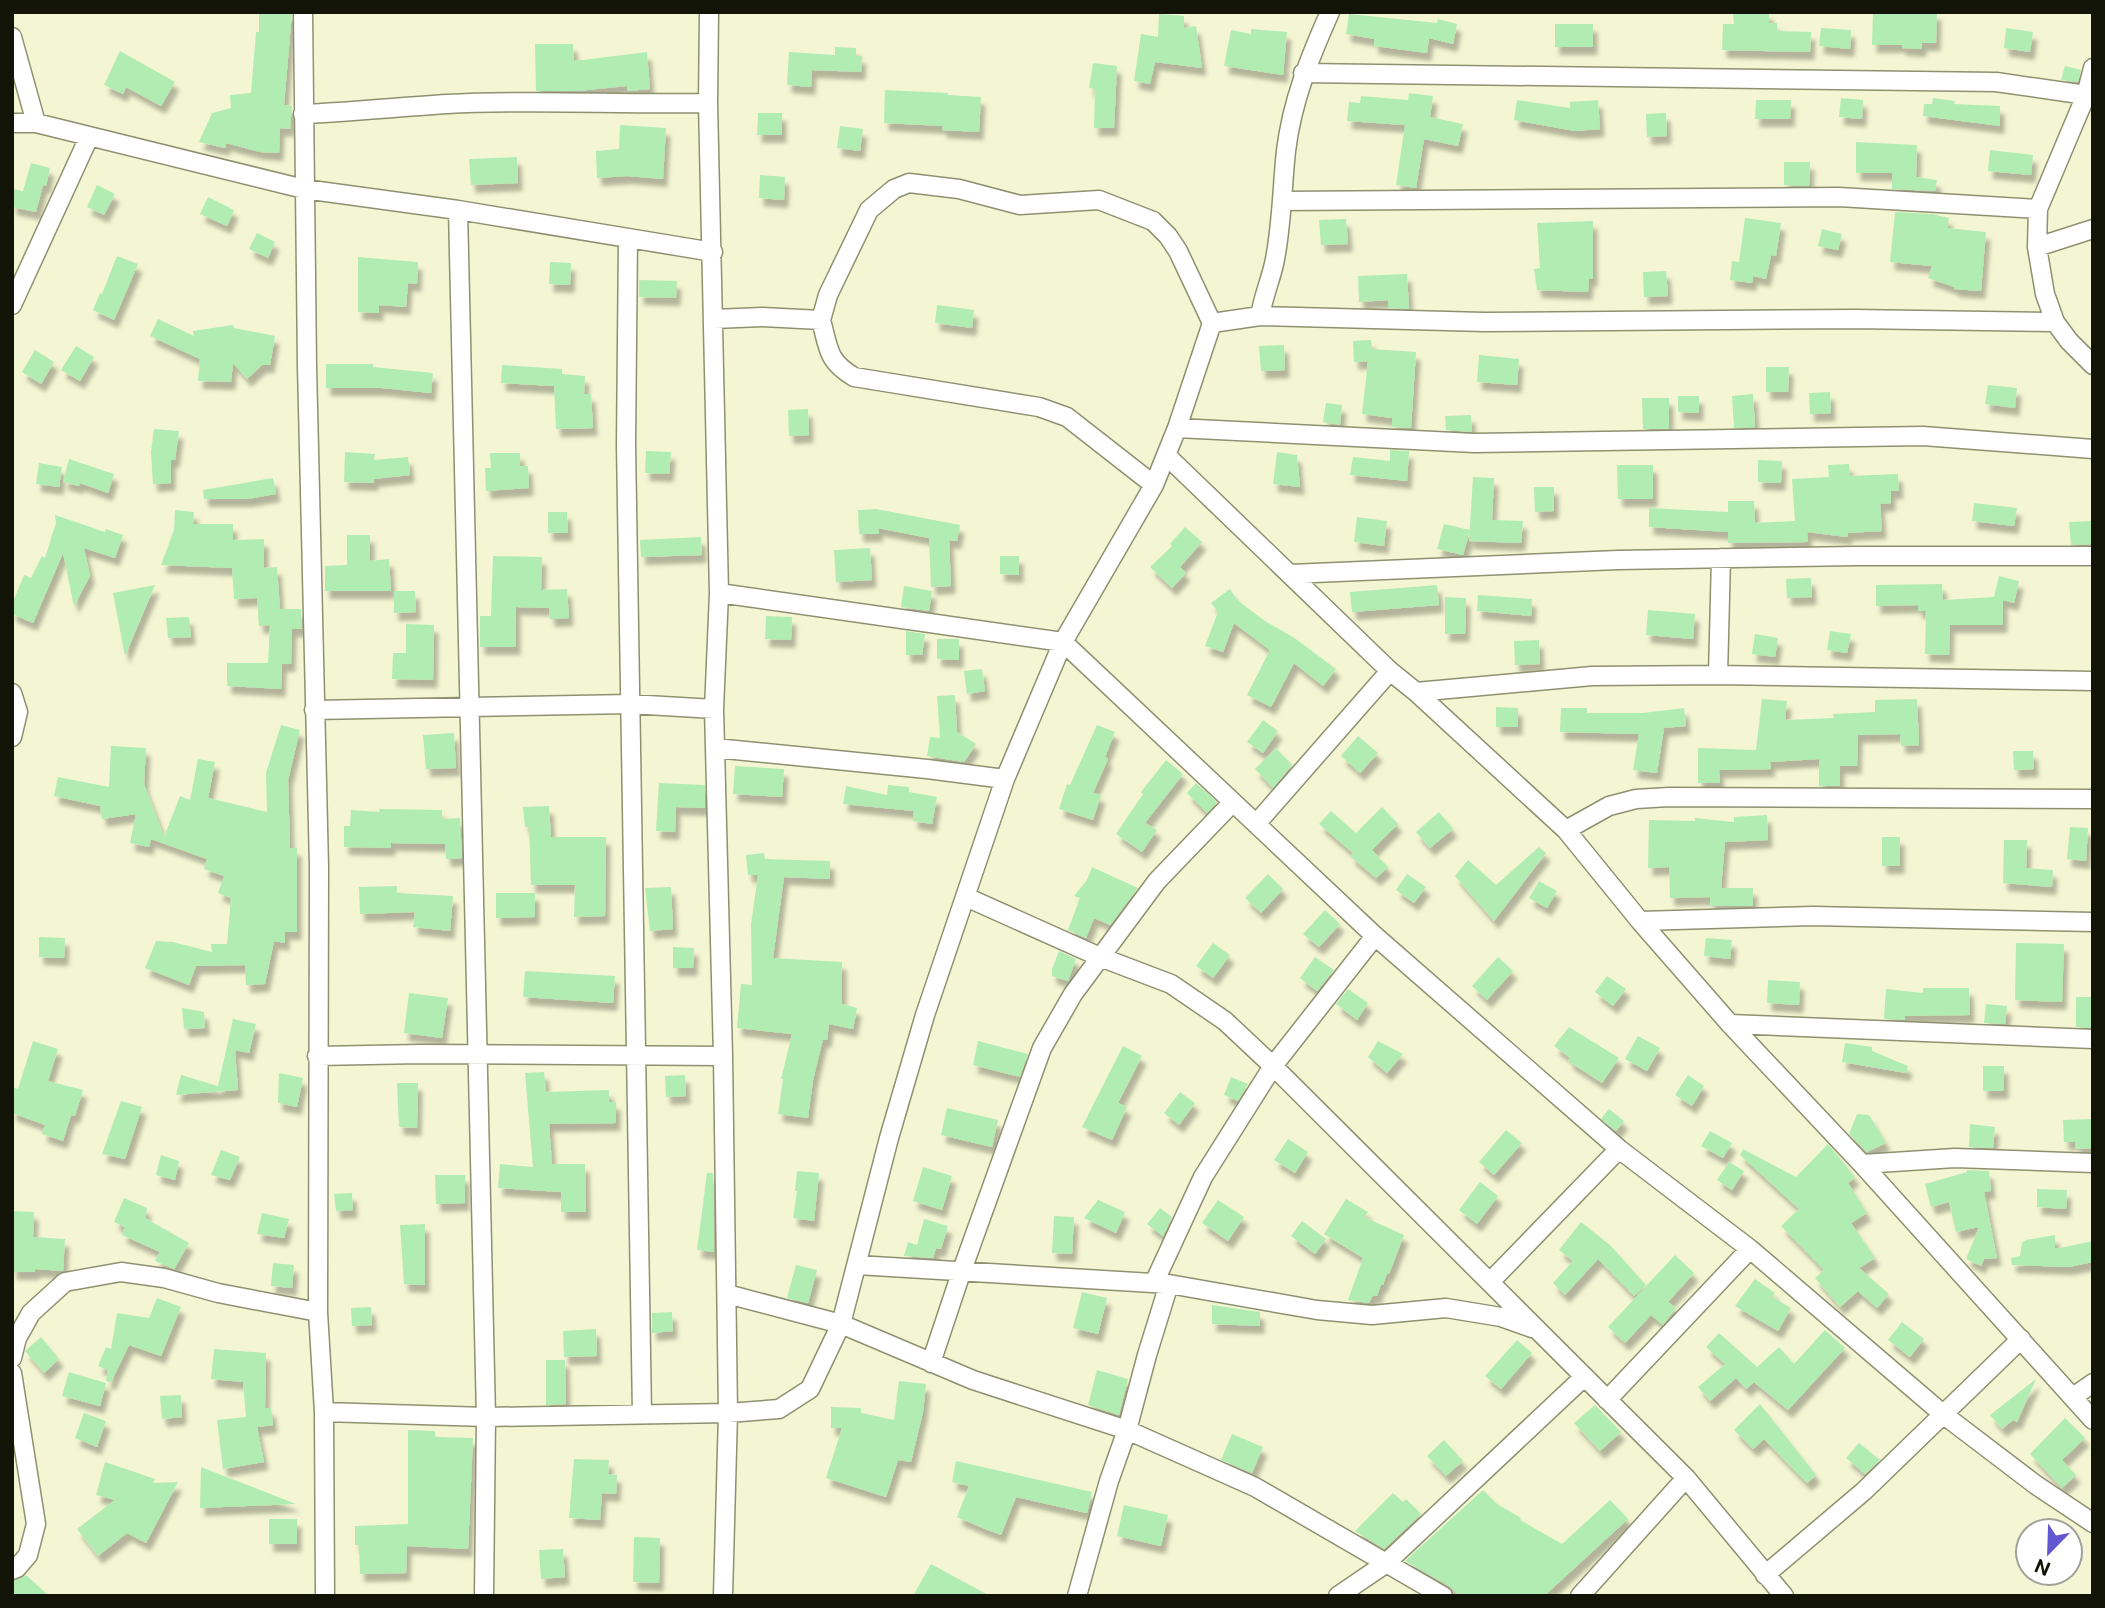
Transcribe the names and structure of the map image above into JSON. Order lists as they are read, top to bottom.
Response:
{
  "north": "bottom left"
}
